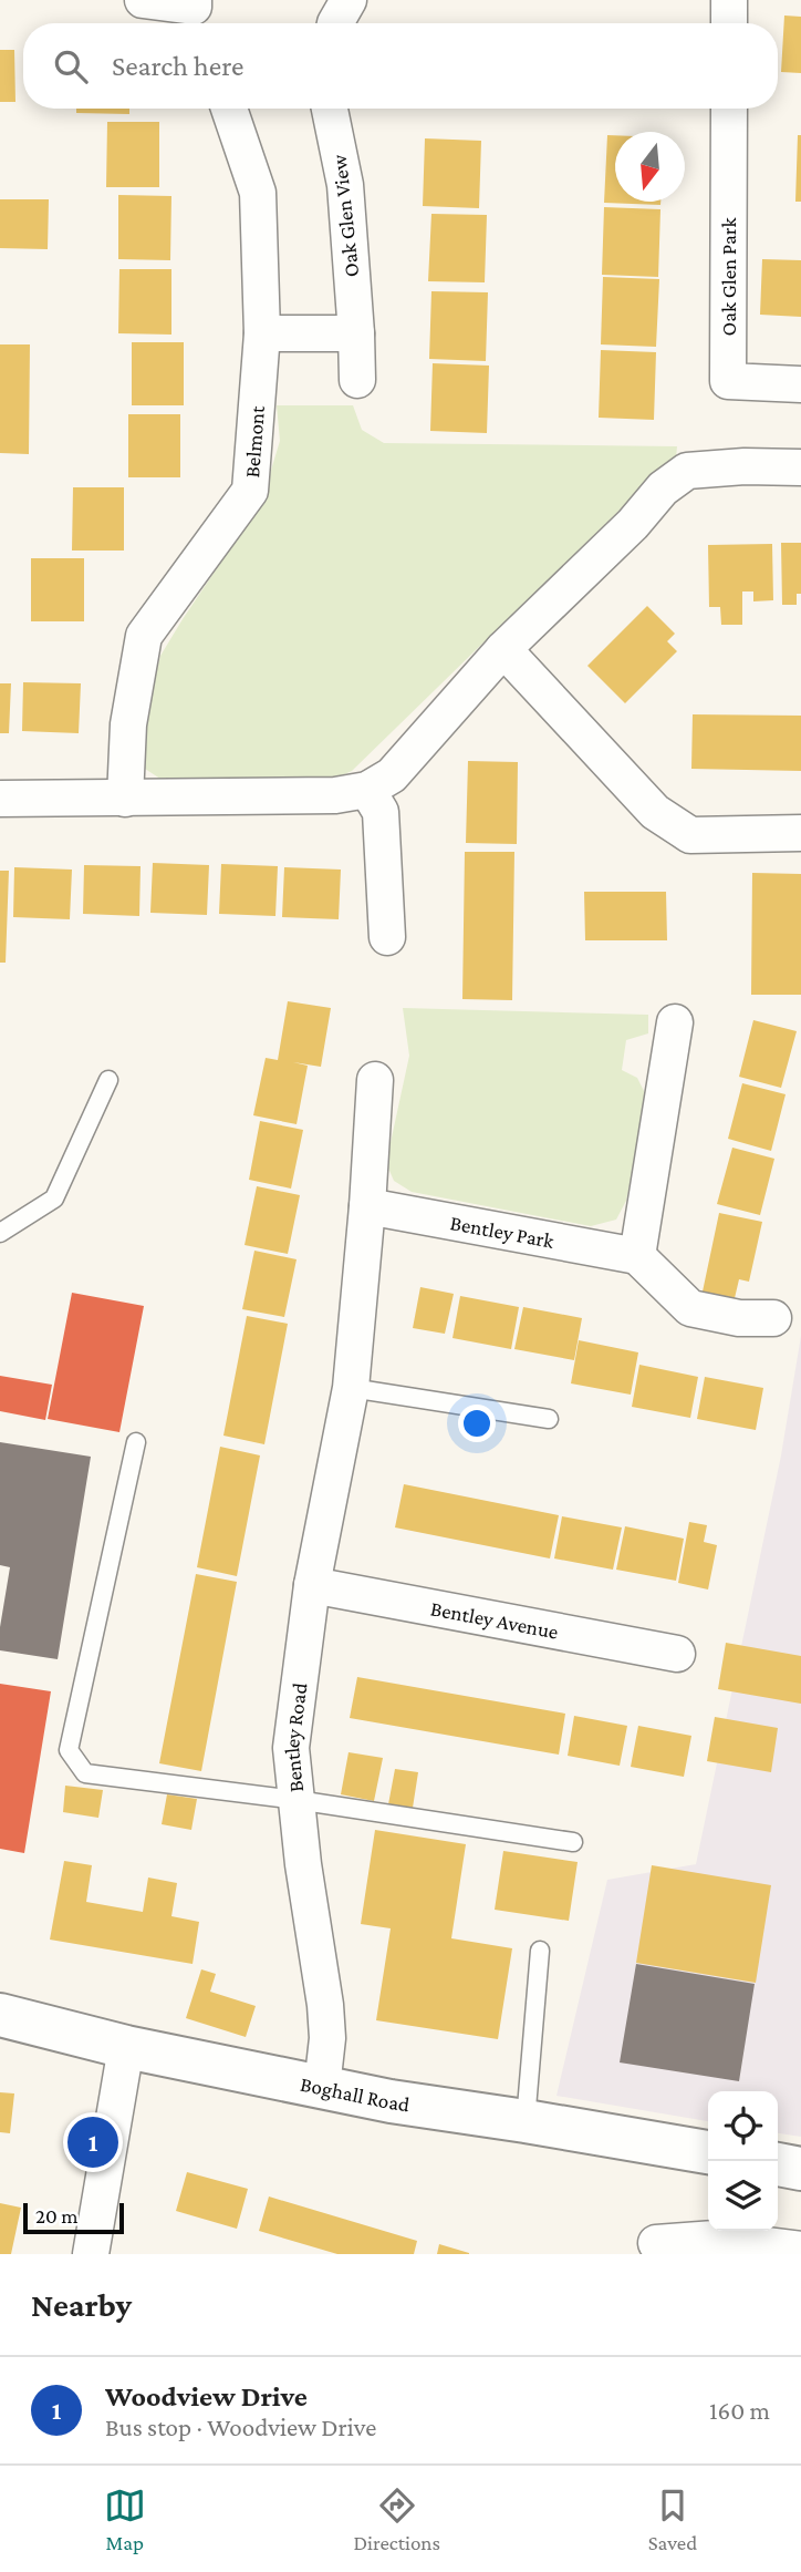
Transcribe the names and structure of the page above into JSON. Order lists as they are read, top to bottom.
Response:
{
  "streets": {
    "street": [
      "Oak Glen View",
      "Oak Glen Park",
      "Belmont",
      "Bentley Park",
      "Bentley Avenue",
      "Bentley Road",
      "Boghall Road"
    ]
  },
  "crossings": [
    ["Bentley Avenue", "Bentley Road"],
    ["Bentley Road", "Boghall Road"]
  ],
  "scale_bar": "20 m",
  "north": "bottom",
  "page": {
    "search": "Search here",
    "pins": "1",
    "scale": "20 m",
    "heading": "Nearby",
    "list": [
      {
        "mark": "1",
        "name": "Woodview Drive",
        "note": "Bus stop · Woodview Drive",
        "value": "160 m"
      }
    ],
    "nav": ["Map", "Directions", "Saved"]
  }
}
